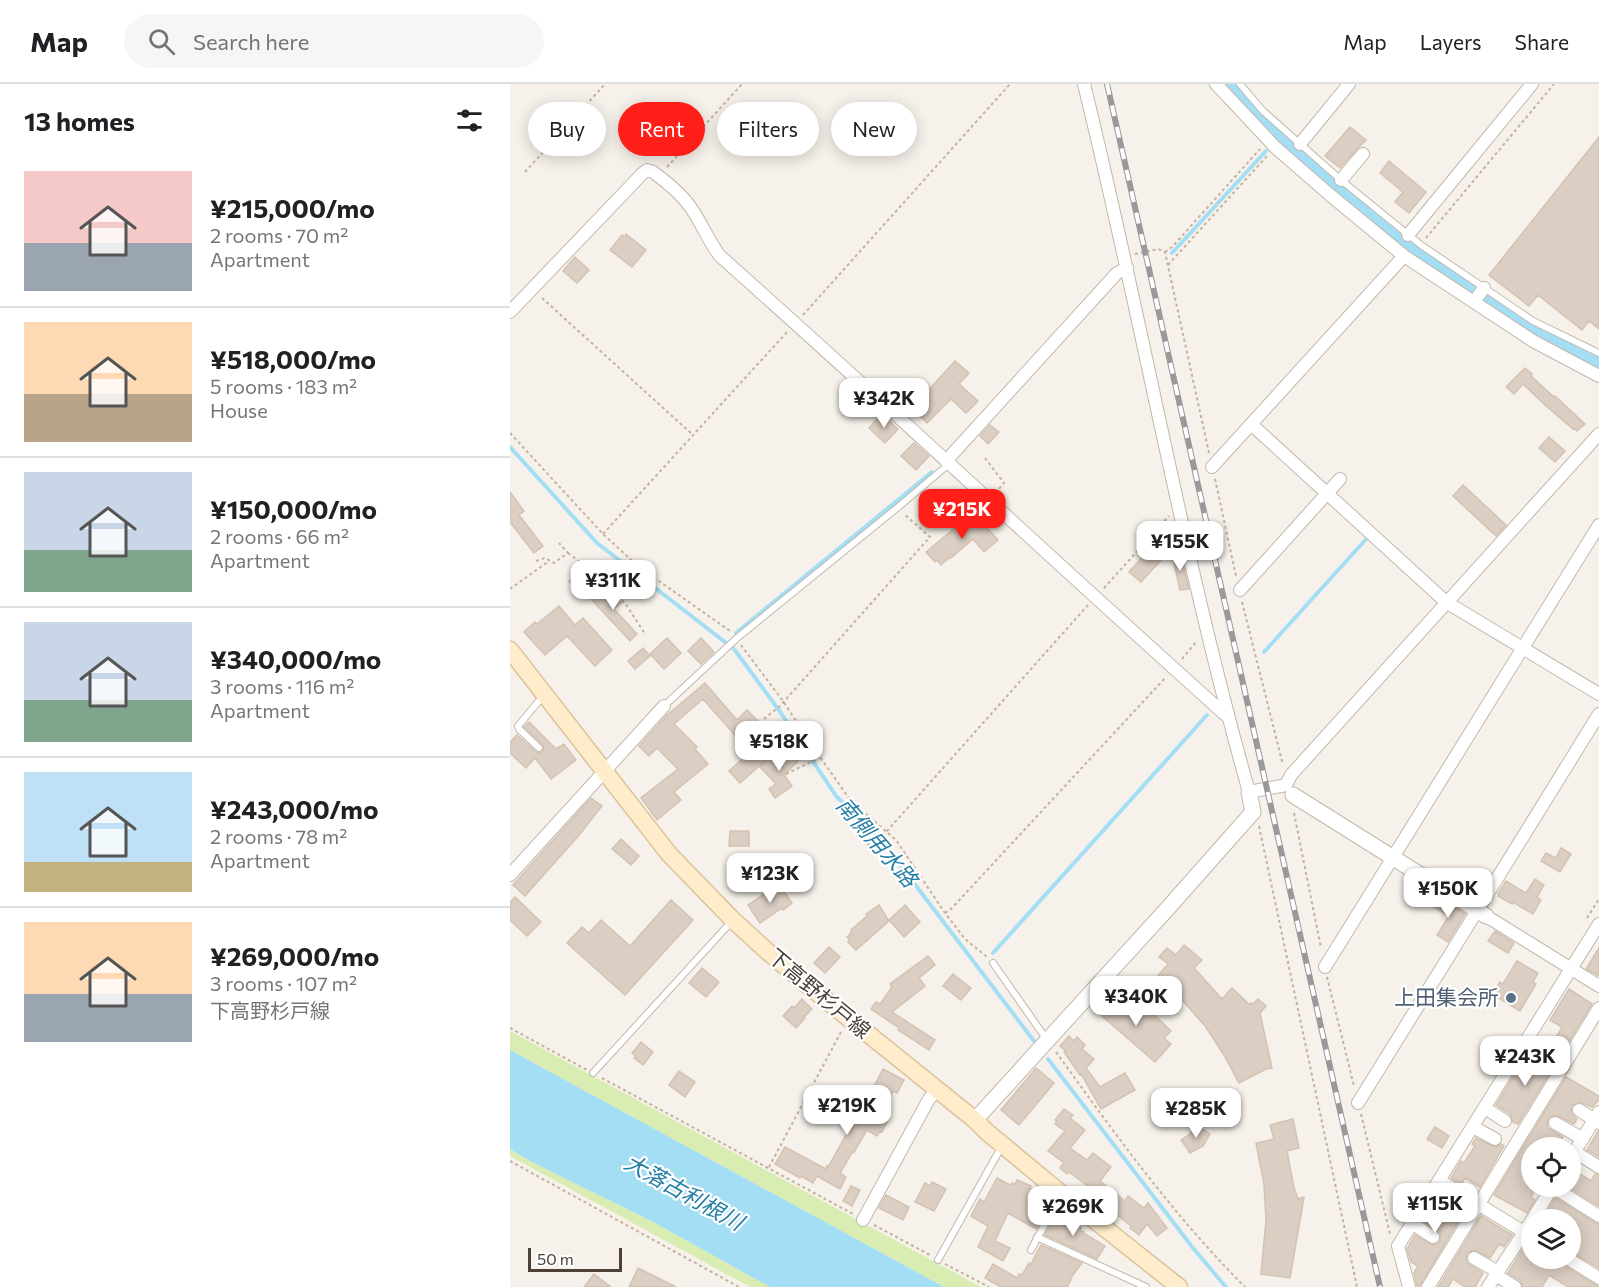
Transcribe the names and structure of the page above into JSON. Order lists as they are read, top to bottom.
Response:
{
  "streets": {
    "main road": ["下高野杉戸線"]
  },
  "water": ["南側用水路", "大落古利根川"],
  "places": ["上田集会所"],
  "scale_bar": "50 m",
  "page": {
    "header": "Map",
    "search": "Search here",
    "nav": ["Map", "Layers", "Share"],
    "heading": "13 homes",
    "chip": [
      "Buy",
      "Rent",
      "Filters",
      "New"
    ],
    "list": [
      {
        "name": "¥215,000/mo",
        "note": "2 rooms · 70 m² · Apartment"
      },
      {
        "name": "¥518,000/mo",
        "note": "5 rooms · 183 m² · House"
      },
      {
        "name": "¥150,000/mo",
        "note": "2 rooms · 66 m² · Apartment"
      },
      {
        "name": "¥340,000/mo",
        "note": "3 rooms · 116 m² · Apartment"
      },
      {
        "name": "¥243,000/mo",
        "note": "2 rooms · 78 m² · Apartment"
      },
      {
        "name": "¥269,000/mo",
        "note": "3 rooms · 107 m² · 下高野杉戸線"
      }
    ],
    "price": [
      "¥342K",
      "¥215K",
      "¥155K",
      "¥311K",
      "¥518K",
      "¥123K",
      "¥150K",
      "¥340K",
      "¥243K",
      "¥219K",
      "¥285K",
      "¥115K",
      "¥269K"
    ],
    "scale": "50 m"
  }
}
